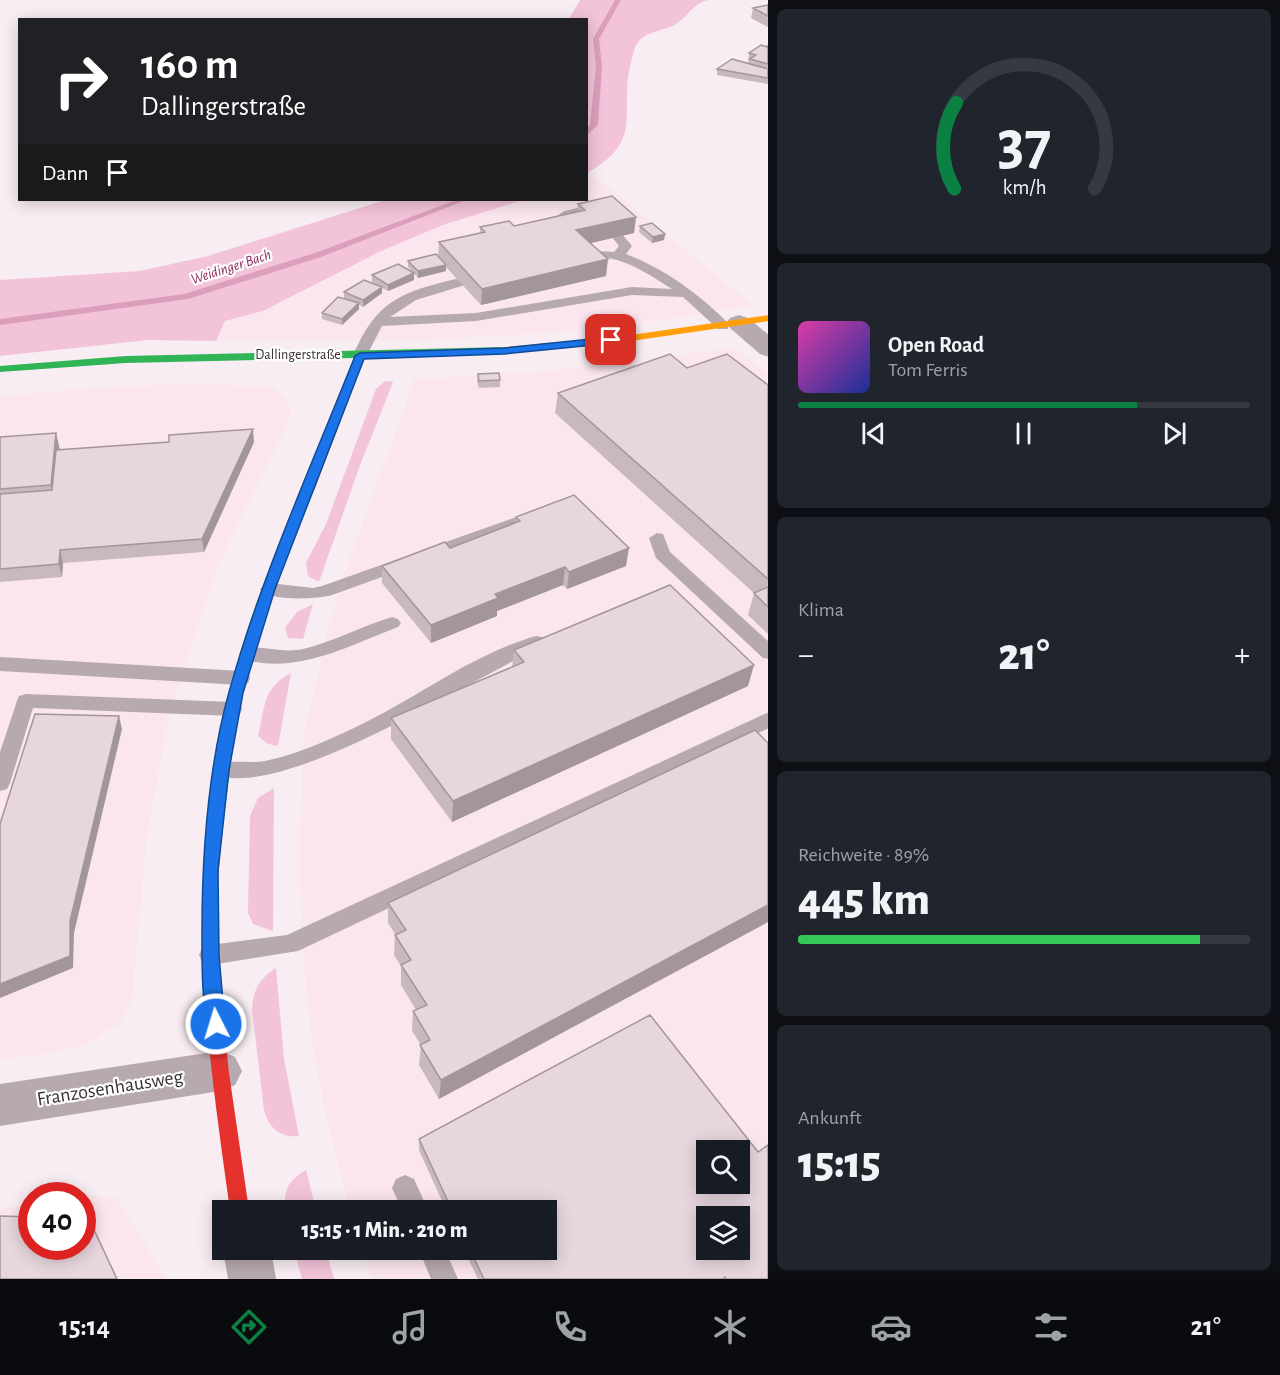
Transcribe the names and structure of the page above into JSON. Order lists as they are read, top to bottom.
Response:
{
  "streets": {
    "street": ["Dallingerstraße", "Franzosenhausweg"]
  },
  "water": ["Weidinger Bach"],
  "page": {
    "turn": ["160 m", "Dallingerstraße"],
    "then": "Dann",
    "song": ["Open Road", "Tom Ferris"],
    "tile": [
      "Klima",
      ["Reichweite · 89%", "445 km"],
      ["Ankunft", "15:15"]
    ],
    "heat": ["−", "21°", "+"],
    "limit": "40",
    "trip": "15:15 · 1 Min. · 210 m",
    "tabs": ["15:14", "21°"],
    "gauge": ["37", "km/h"]
  }
}
